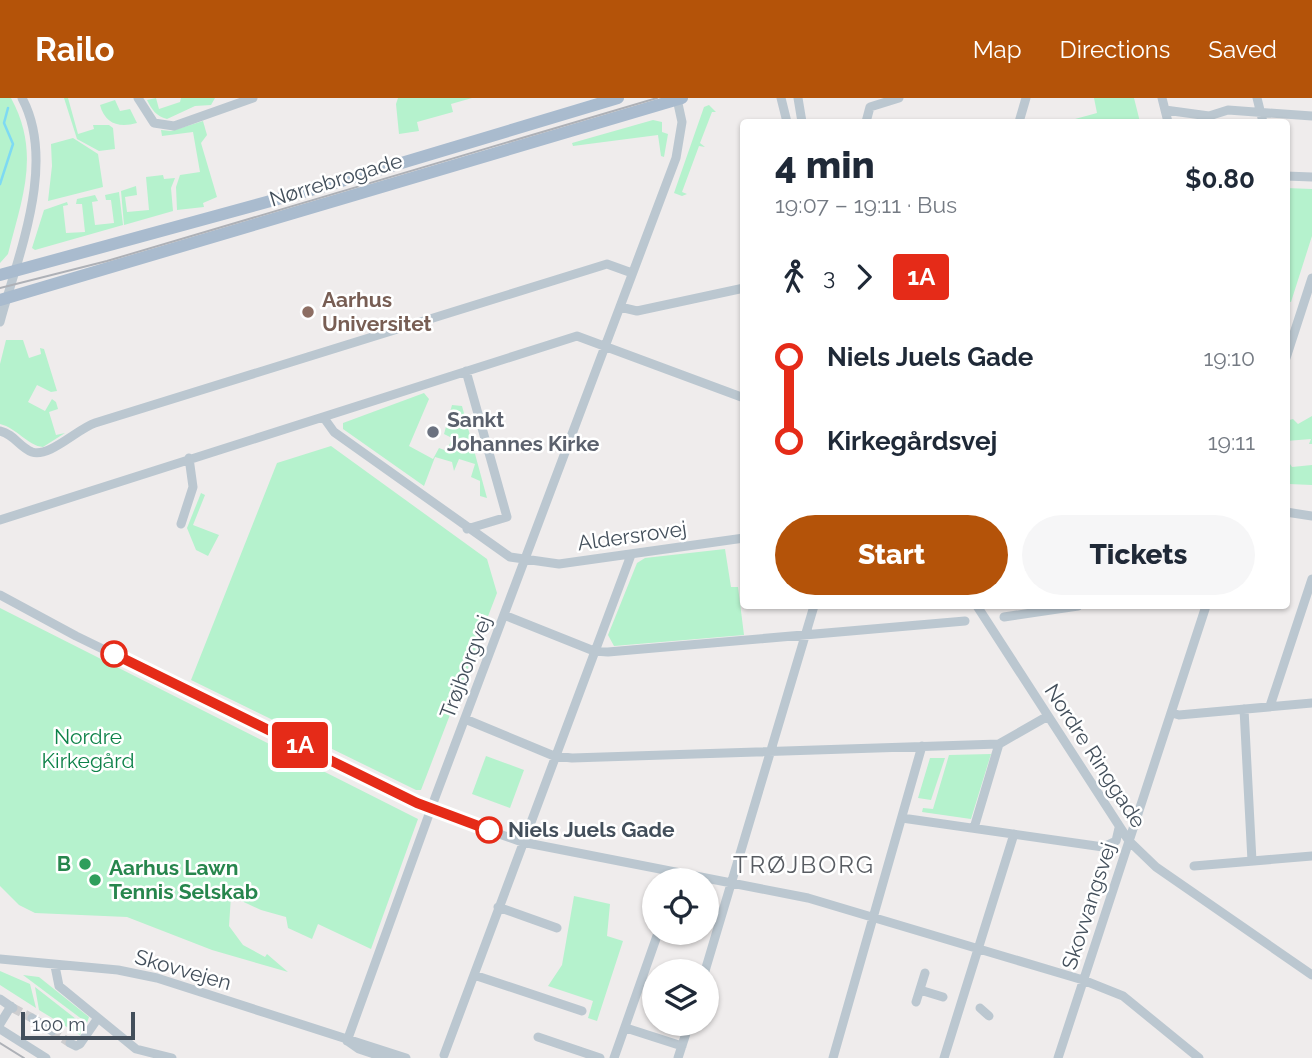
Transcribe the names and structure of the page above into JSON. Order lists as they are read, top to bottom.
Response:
{
  "streets": {
    "main road": ["Nørrebrogade"],
    "street": [
      "Aldersrovej",
      "Trøjborgvej",
      "Nordre Ringgade",
      "Skovvangsvej",
      "Skovvejen"
    ]
  },
  "crossings": [
    ["Nørrebrogade", "Trøjborgvej"],
    ["Aldersrovej", "Trøjborgvej"],
    ["Trøjborgvej", "Skovvejen"],
    ["Nordre Ringgade", "Skovvangsvej"]
  ],
  "districts": ["TRØJBORG"],
  "parks": ["Nordre Kirkegård"],
  "places": [
    "Aarhus Universitet",
    "Sankt Johannes Kirke",
    "Niels Juels Gade",
    "B",
    "Aarhus Lawn Tennis Selskab"
  ],
  "lines": ["bus line 1A"],
  "scale_bar": "100 m",
  "page": {
    "header": "Railo",
    "nav": ["Map", "Directions", "Saved"],
    "on_map": "1A",
    "heading": ["4 min", "19:07 – 19:11 · Bus", "$0.80"],
    "legs": ["3", "1A"],
    "list": [
      {
        "name": "Niels Juels Gade",
        "value": "19:10"
      },
      {
        "name": "Kirkegårdsvej",
        "value": "19:11"
      }
    ],
    "buttons": ["Start", "Tickets"],
    "scale": "100 m"
  }
}
